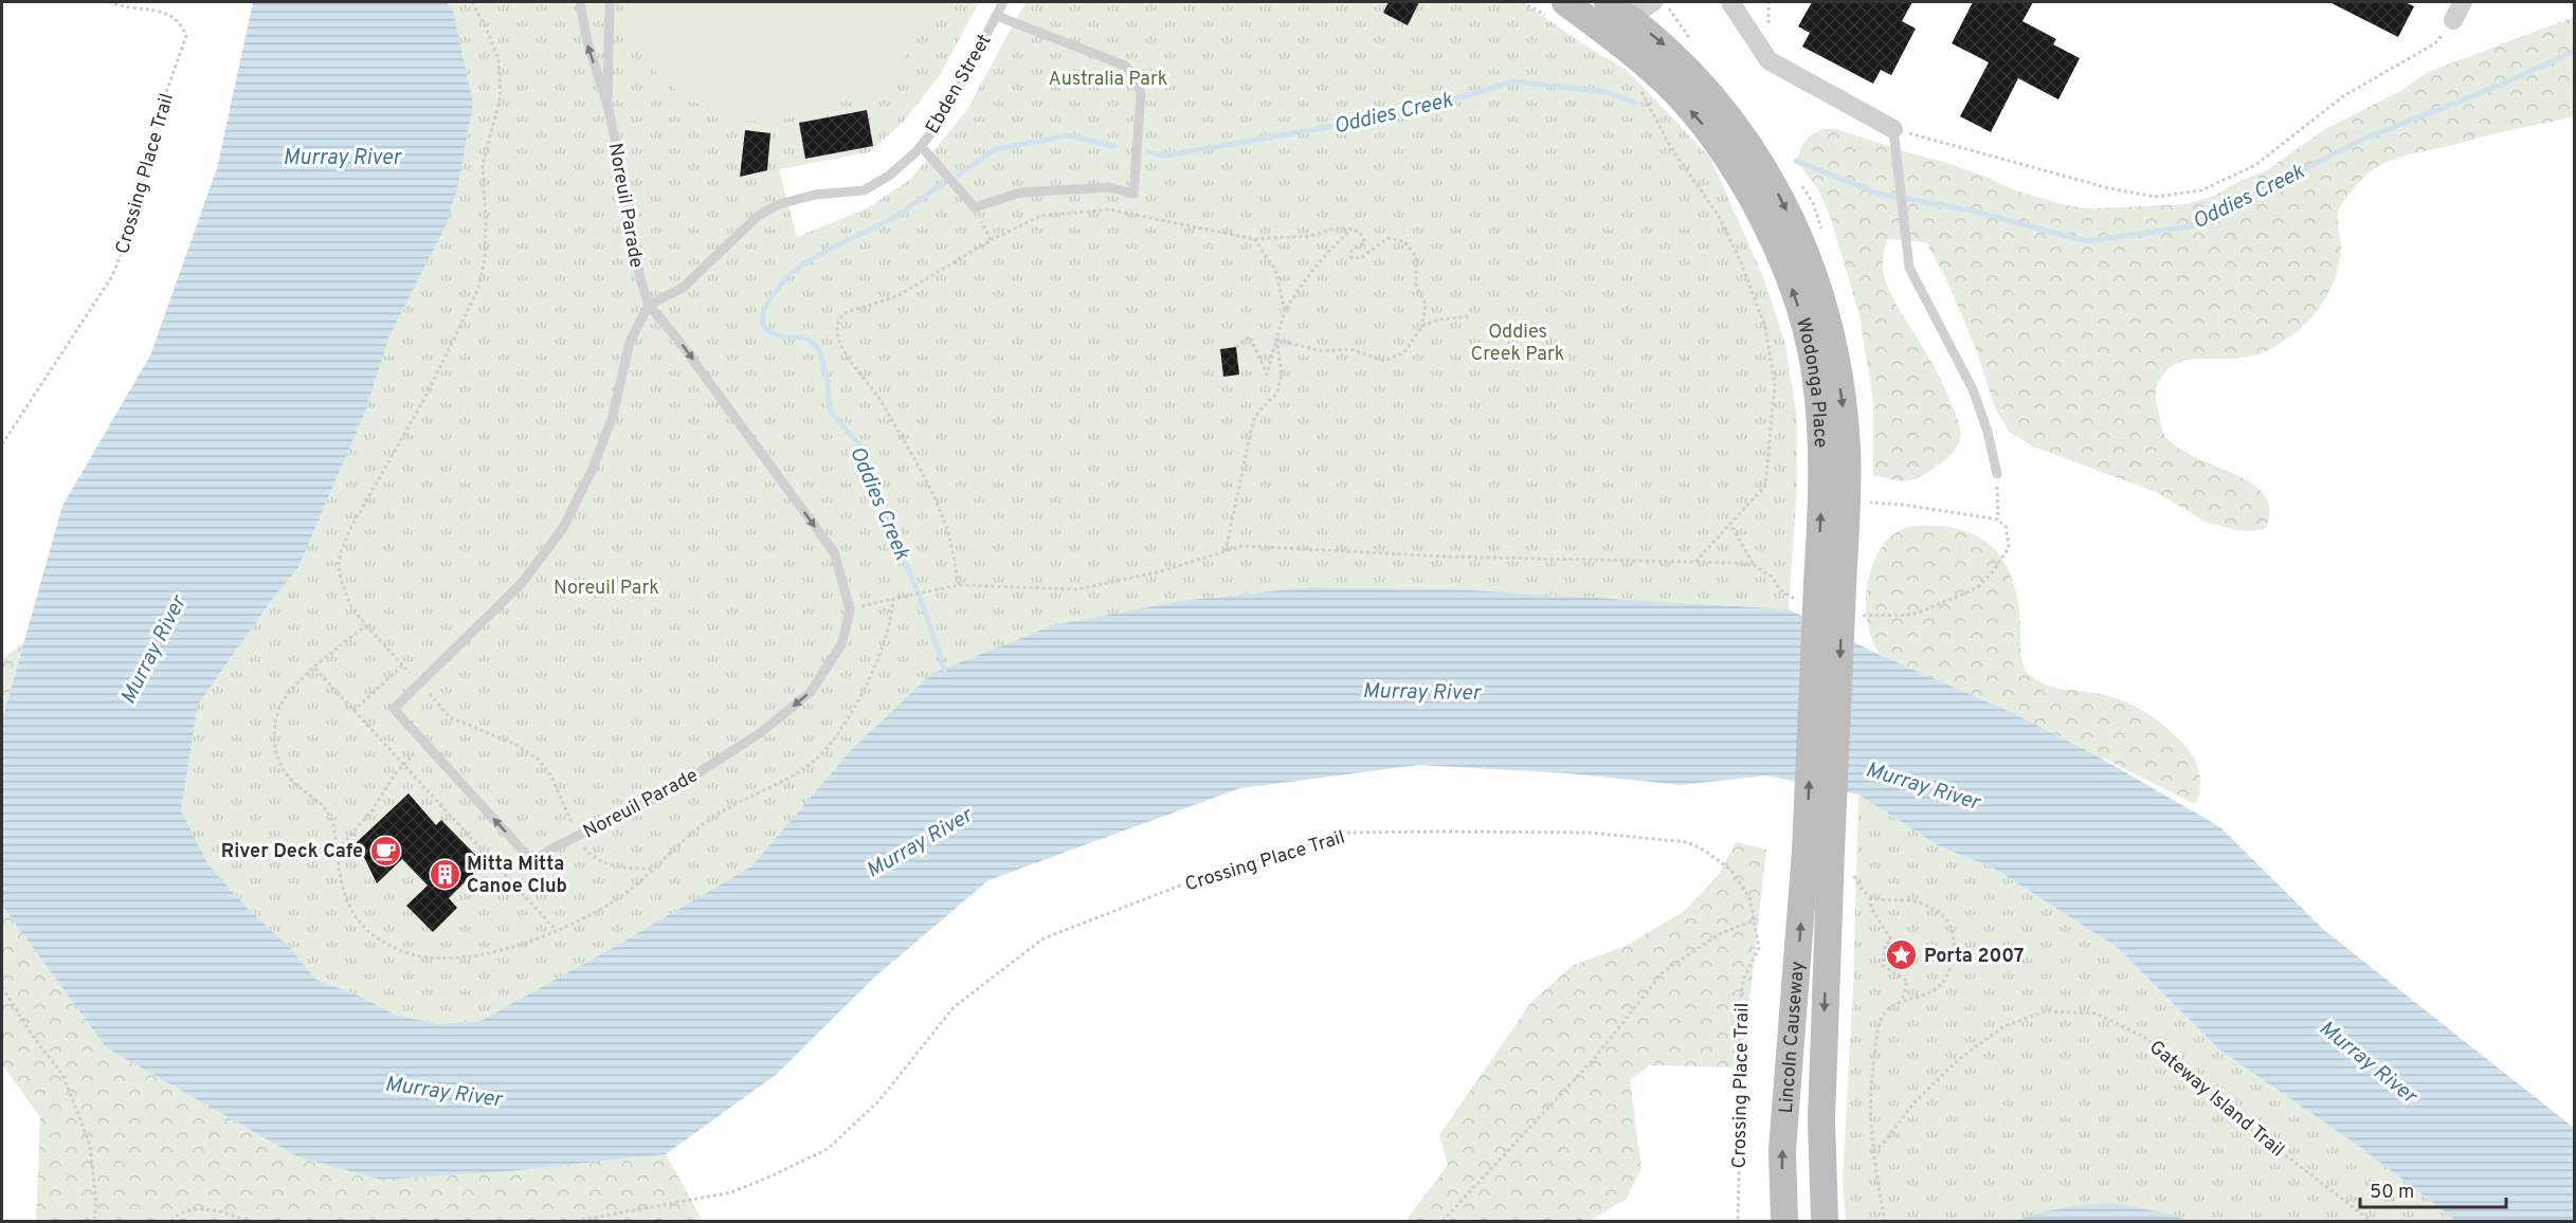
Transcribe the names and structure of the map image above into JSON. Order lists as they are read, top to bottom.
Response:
{
  "streets": {
    "main road": ["Wodonga Place", "Lincoln Causeway"],
    "lane": ["Ebden Street", "Noreuil Parade"],
    "path": ["Crossing Place Trail", "Gateway Island Trail"]
  },
  "crossings": [
    ["Ebden Street", "Noreuil Parade"],
    ["Wodonga Place", "Lincoln Causeway"]
  ],
  "water": ["Oddies Creek", "Murray River"],
  "parks": ["Australia Park", "Oddies Creek Park", "Noreuil Park"],
  "places": {
    "cafe": ["River Deck Cafe"],
    "building": ["Mitta Mitta Canoe Club"],
    "place": ["Porta 2007"]
  },
  "scale_bar": "50 m"
}
